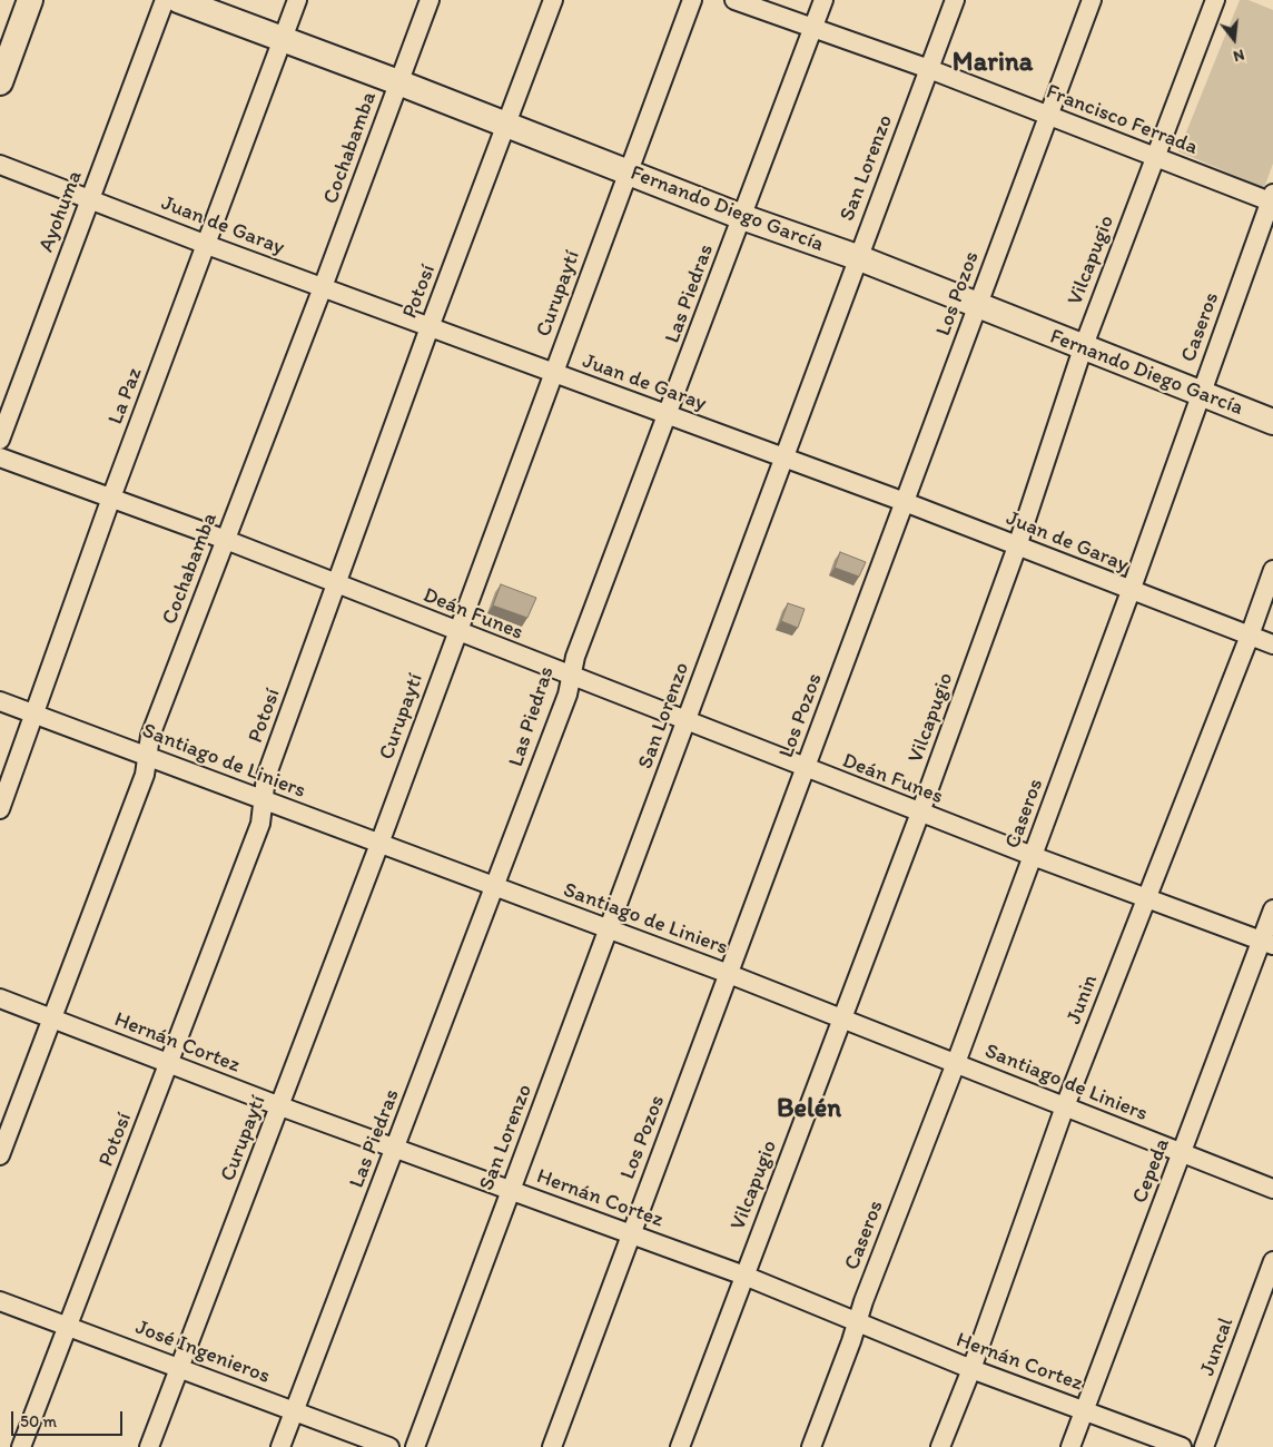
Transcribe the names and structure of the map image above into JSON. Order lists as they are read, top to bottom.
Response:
{
  "streets": {
    "main road": ["Fernando Diego García"],
    "street": [
      "Francisco Ferrada",
      "Cochabamba",
      "San Lorenzo",
      "Ayohuma",
      "Juan de Garay",
      "Vilcapugio",
      "Potosí",
      "Curupaytí",
      "Las Piedras",
      "Los Pozos",
      "Caseros",
      "La Paz",
      "Deán Funes",
      "Santiago de Liniers",
      "Junin",
      "Hernán Cortez",
      "Cepeda",
      "Juncal",
      "José Ingenieros"
    ]
  },
  "crossings": [
    ["Francisco Ferrada", "San Lorenzo"],
    ["Francisco Ferrada", "Vilcapugio"],
    ["Francisco Ferrada", "Las Piedras"],
    ["Francisco Ferrada", "Los Pozos"],
    ["Francisco Ferrada", "Caseros"],
    ["Cochabamba", "Fernando Diego García"],
    ["Cochabamba", "Juan de Garay"],
    ["Cochabamba", "Deán Funes"],
    ["Cochabamba", "Santiago de Liniers"],
    ["Cochabamba", "Hernán Cortez"],
    ["San Lorenzo", "Fernando Diego García"],
    ["San Lorenzo", "Juan de Garay"],
    ["San Lorenzo", "Deán Funes"],
    ["San Lorenzo", "Santiago de Liniers"],
    ["San Lorenzo", "Hernán Cortez"],
    ["Fernando Diego García", "Vilcapugio"],
    ["Fernando Diego García", "Potosí"],
    ["Fernando Diego García", "Curupaytí"],
    ["Fernando Diego García", "Las Piedras"],
    ["Fernando Diego García", "Los Pozos"],
    ["Fernando Diego García", "Caseros"],
    ["Fernando Diego García", "La Paz"],
    ["Ayohuma", "Juan de Garay"],
    ["Juan de Garay", "Vilcapugio"],
    ["Juan de Garay", "Potosí"],
    ["Juan de Garay", "Curupaytí"],
    ["Juan de Garay", "Las Piedras"],
    ["Juan de Garay", "Los Pozos"],
    ["Juan de Garay", "Caseros"],
    ["Juan de Garay", "La Paz"],
    ["Juan de Garay", "Junin"],
    ["Vilcapugio", "Deán Funes"],
    ["Vilcapugio", "Santiago de Liniers"],
    ["Vilcapugio", "Hernán Cortez"],
    ["Potosí", "Deán Funes"],
    ["Potosí", "Santiago de Liniers"],
    ["Potosí", "Hernán Cortez"],
    ["Potosí", "José Ingenieros"],
    ["Curupaytí", "Deán Funes"],
    ["Curupaytí", "Santiago de Liniers"],
    ["Curupaytí", "Hernán Cortez"],
    ["Curupaytí", "José Ingenieros"],
    ["Las Piedras", "Deán Funes"],
    ["Las Piedras", "Santiago de Liniers"],
    ["Las Piedras", "Hernán Cortez"],
    ["Las Piedras", "José Ingenieros"],
    ["Los Pozos", "Deán Funes"],
    ["Los Pozos", "Santiago de Liniers"],
    ["Los Pozos", "Hernán Cortez"],
    ["Caseros", "Deán Funes"],
    ["Caseros", "Santiago de Liniers"],
    ["Caseros", "Hernán Cortez"],
    ["La Paz", "Deán Funes"],
    ["La Paz", "Santiago de Liniers"],
    ["Deán Funes", "Junin"],
    ["Deán Funes", "Cepeda"],
    ["Santiago de Liniers", "Junin"],
    ["Santiago de Liniers", "Cepeda"],
    ["Junin", "Hernán Cortez"],
    ["Hernán Cortez", "Cepeda"]
  ],
  "districts": ["Marina", "Belén"],
  "scale_bar": "50 m",
  "north": "bottom"
}
